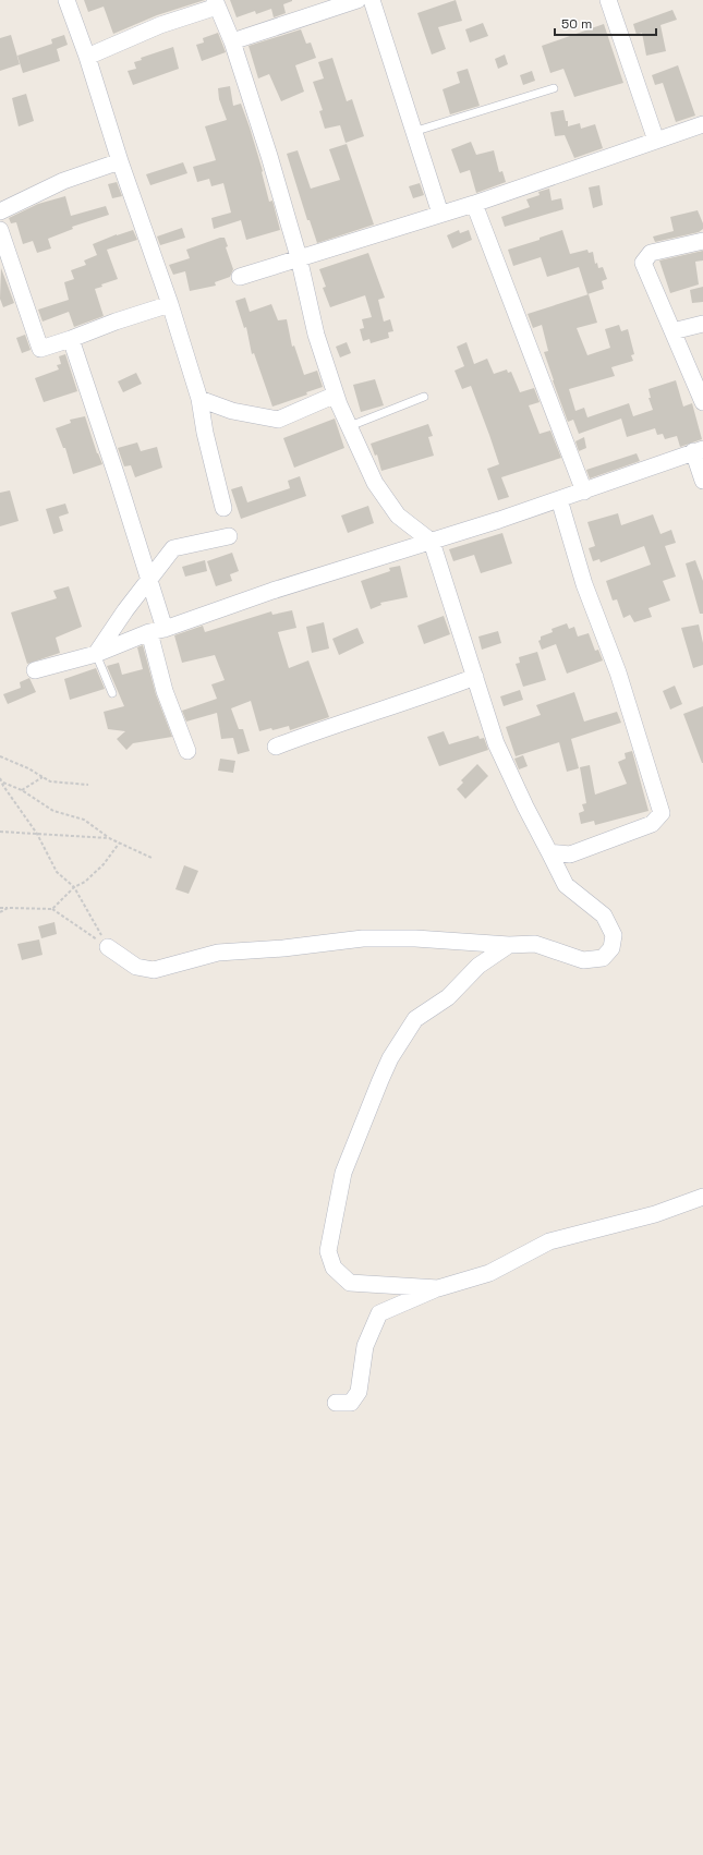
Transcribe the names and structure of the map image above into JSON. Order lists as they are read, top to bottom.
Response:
{
  "scale_bar": "50 m"
}
